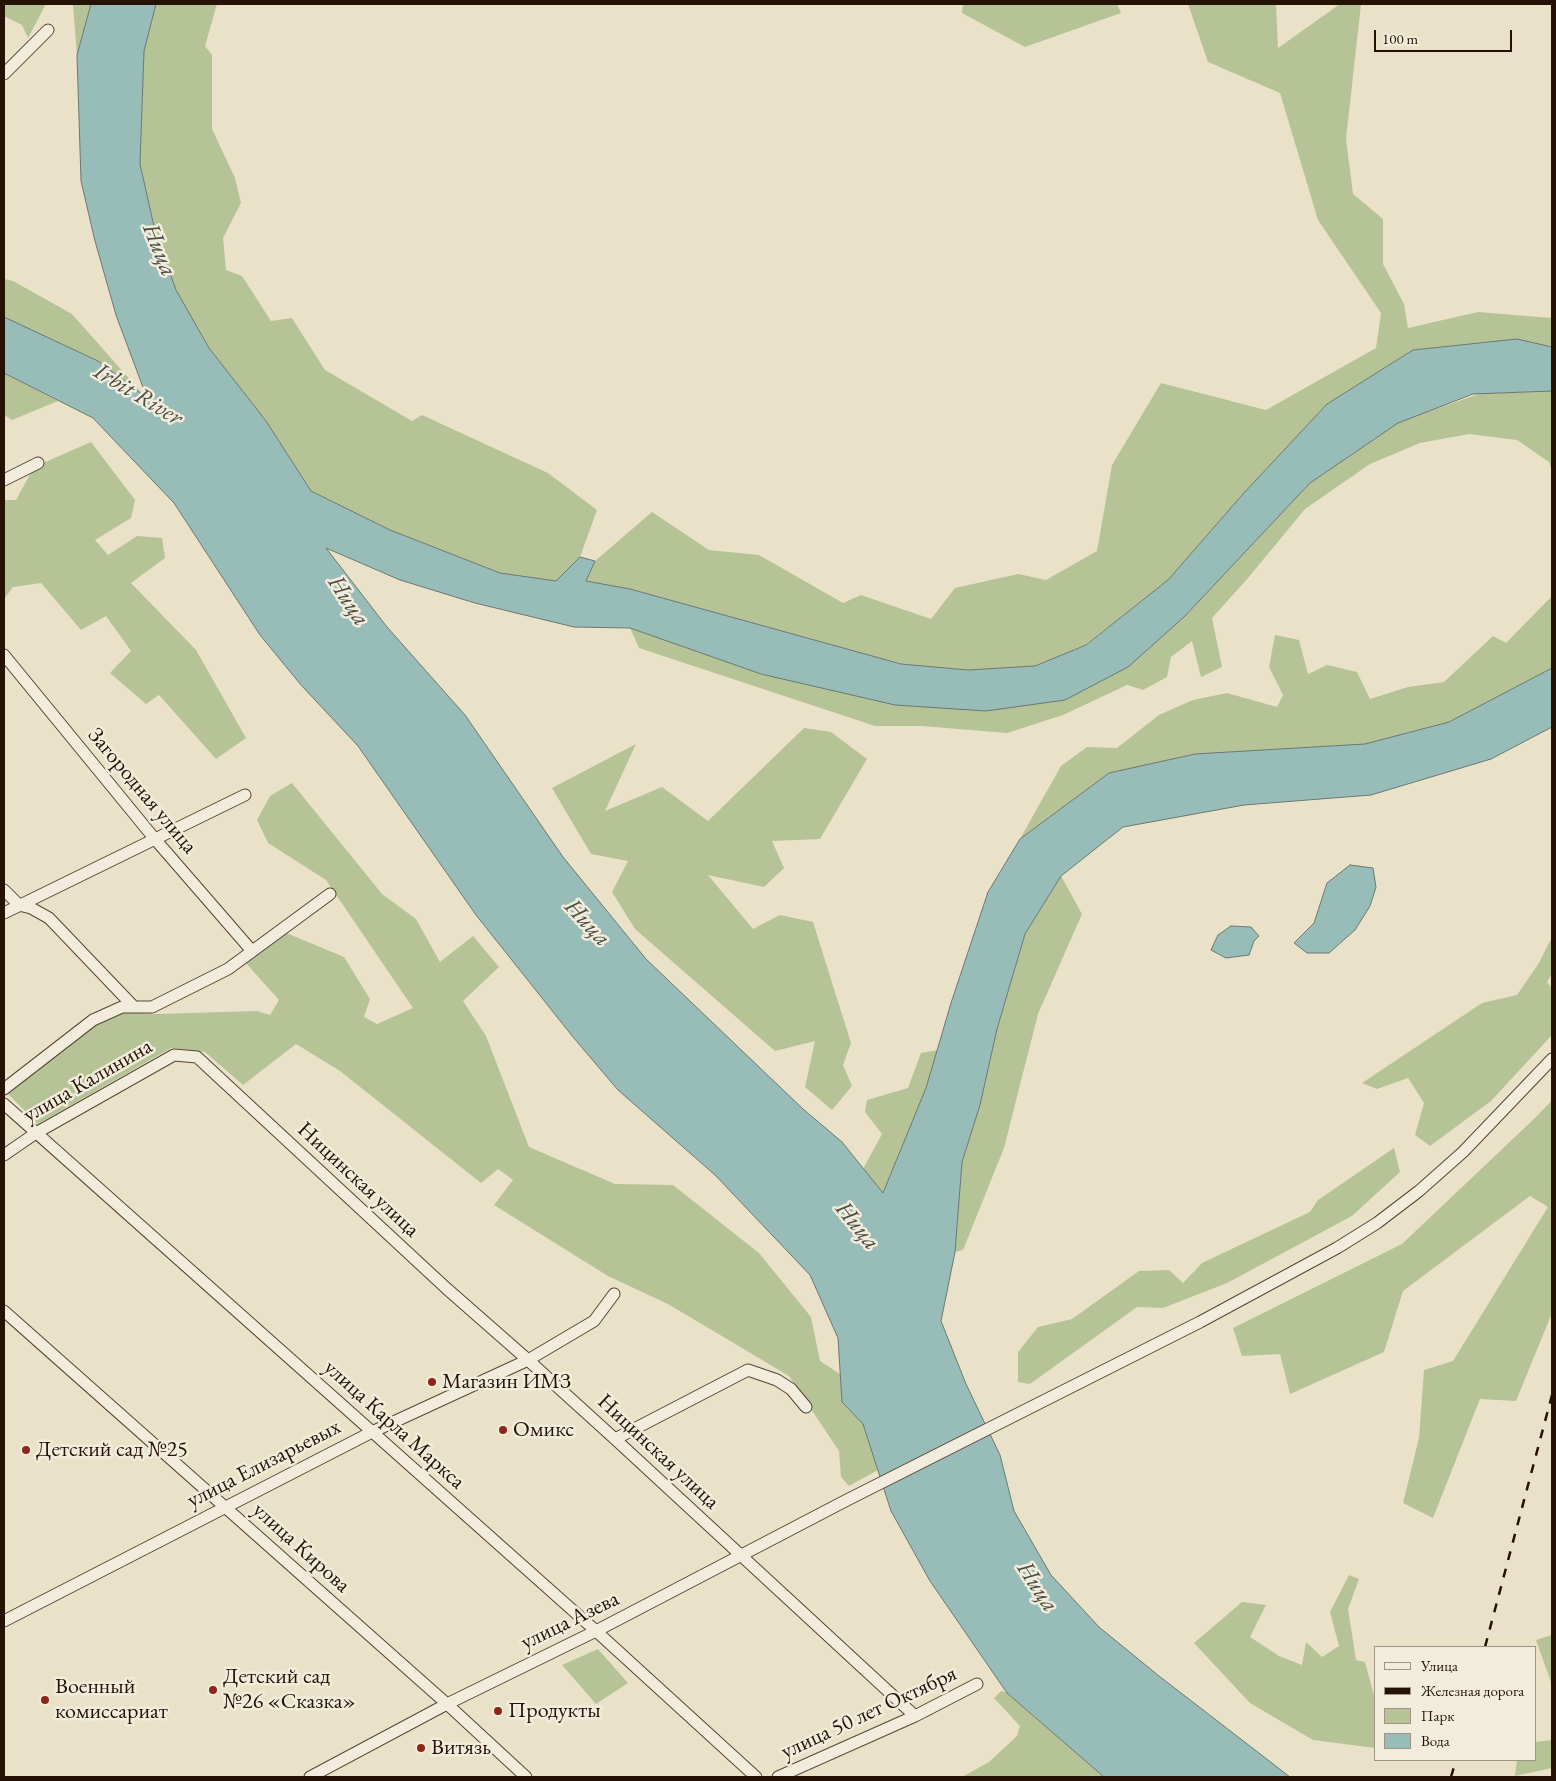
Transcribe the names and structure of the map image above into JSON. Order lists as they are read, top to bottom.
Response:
{
  "streets": {
    "street": [
      "Загородная улица",
      "улица Калинина",
      "Ницинская улица",
      "улица Карла Маркса",
      "улица Елизарьевых",
      "улица Кирова",
      "улица Азева",
      "улица 50 лет Октября"
    ]
  },
  "crossings": [
    ["Загородная улица", "улица Калинина"],
    ["улица Калинина", "Ницинская улица"],
    ["улица Калинина", "улица Карла Маркса"],
    ["Ницинская улица", "улица Елизарьевых"],
    ["Ницинская улица", "улица Азева"],
    ["Ницинская улица", "улица 50 лет Октября"],
    ["улица Карла Маркса", "улица Елизарьевых"],
    ["улица Карла Маркса", "улица Азева"],
    ["улица Елизарьевых", "улица Кирова"],
    ["улица Кирова", "улица Азева"]
  ],
  "water": ["Ница", "Irbit River"],
  "places": [
    "Магазин ИМЗ",
    "Омикс",
    "Детский сад №25",
    "Детский сад №26 «Сказка»",
    "Военный комиссариат",
    "Продукты",
    "Витязь"
  ],
  "legend": [
    "Улица",
    "Железная дорога",
    "Парк",
    "Вода"
  ],
  "scale_bar": "100 m"
}
